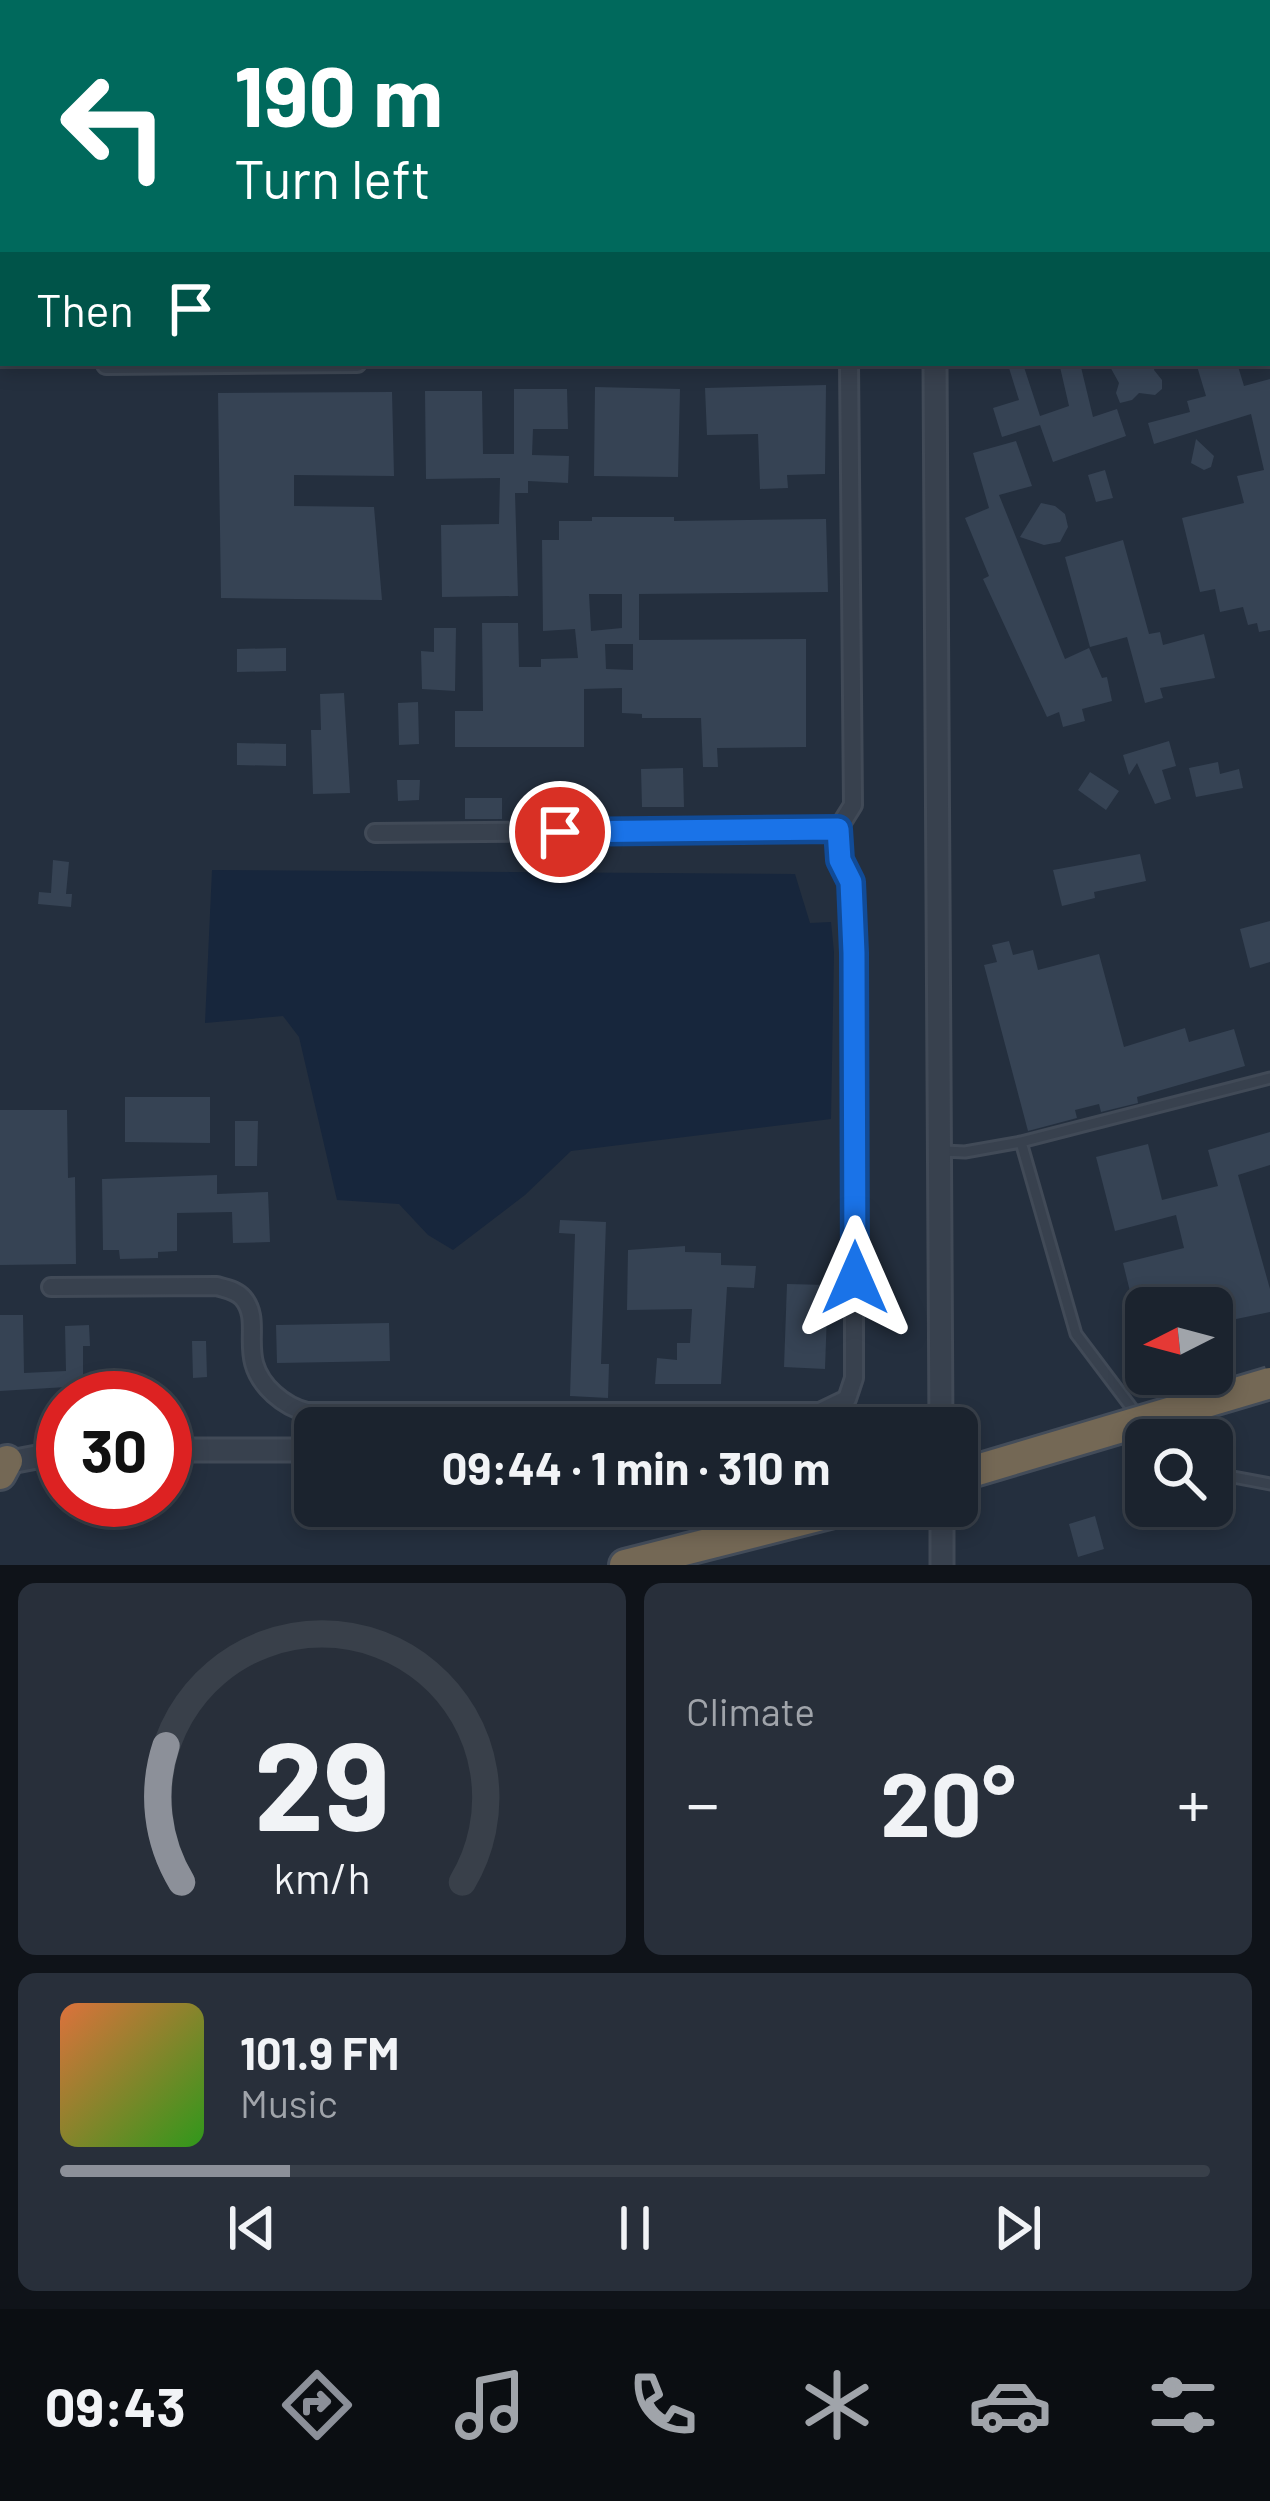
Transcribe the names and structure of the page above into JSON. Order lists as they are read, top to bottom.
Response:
{
  "north": "left",
  "page": {
    "turn": ["190 m", "Turn left"],
    "then": "Then",
    "limit": "30",
    "trip": "09:44 · 1 min · 310 m",
    "tile": "Climate",
    "heat": ["−", "20°", "+"],
    "song": ["101.9 FM", "Music"],
    "tabs": "09:43",
    "gauge": ["29", "km/h"]
  }
}
